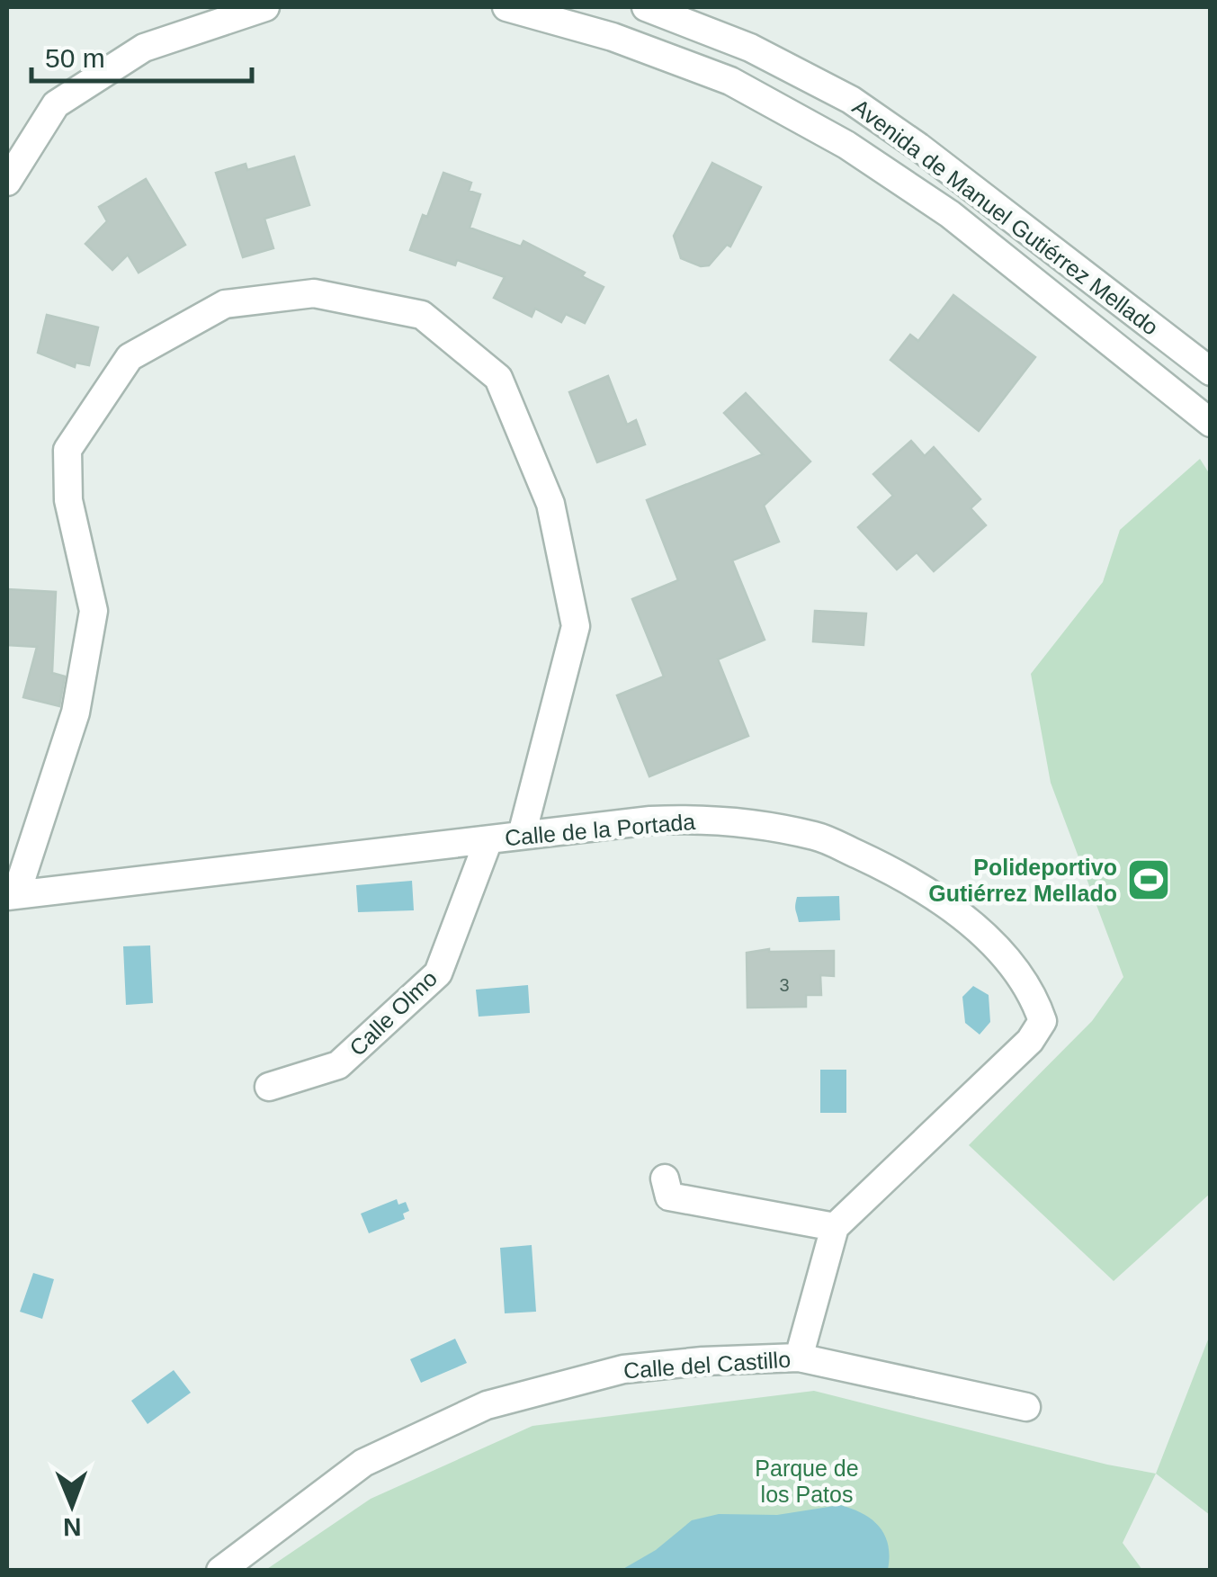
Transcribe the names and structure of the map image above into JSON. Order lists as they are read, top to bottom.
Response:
{
  "streets": {
    "street": [
      "Avenida de Manuel Gutiérrez Mellado",
      "Calle de la Portada",
      "Calle Olmo",
      "Calle del Castillo"
    ]
  },
  "crossings": [
    ["Calle de la Portada", "Calle Olmo"]
  ],
  "parks": ["Parque de los Patos"],
  "places": {
    "sports": ["Polideportivo Gutiérrez Mellado"]
  },
  "house_numbers": ["3"],
  "scale_bar": "50 m",
  "north": "bottom"
}
